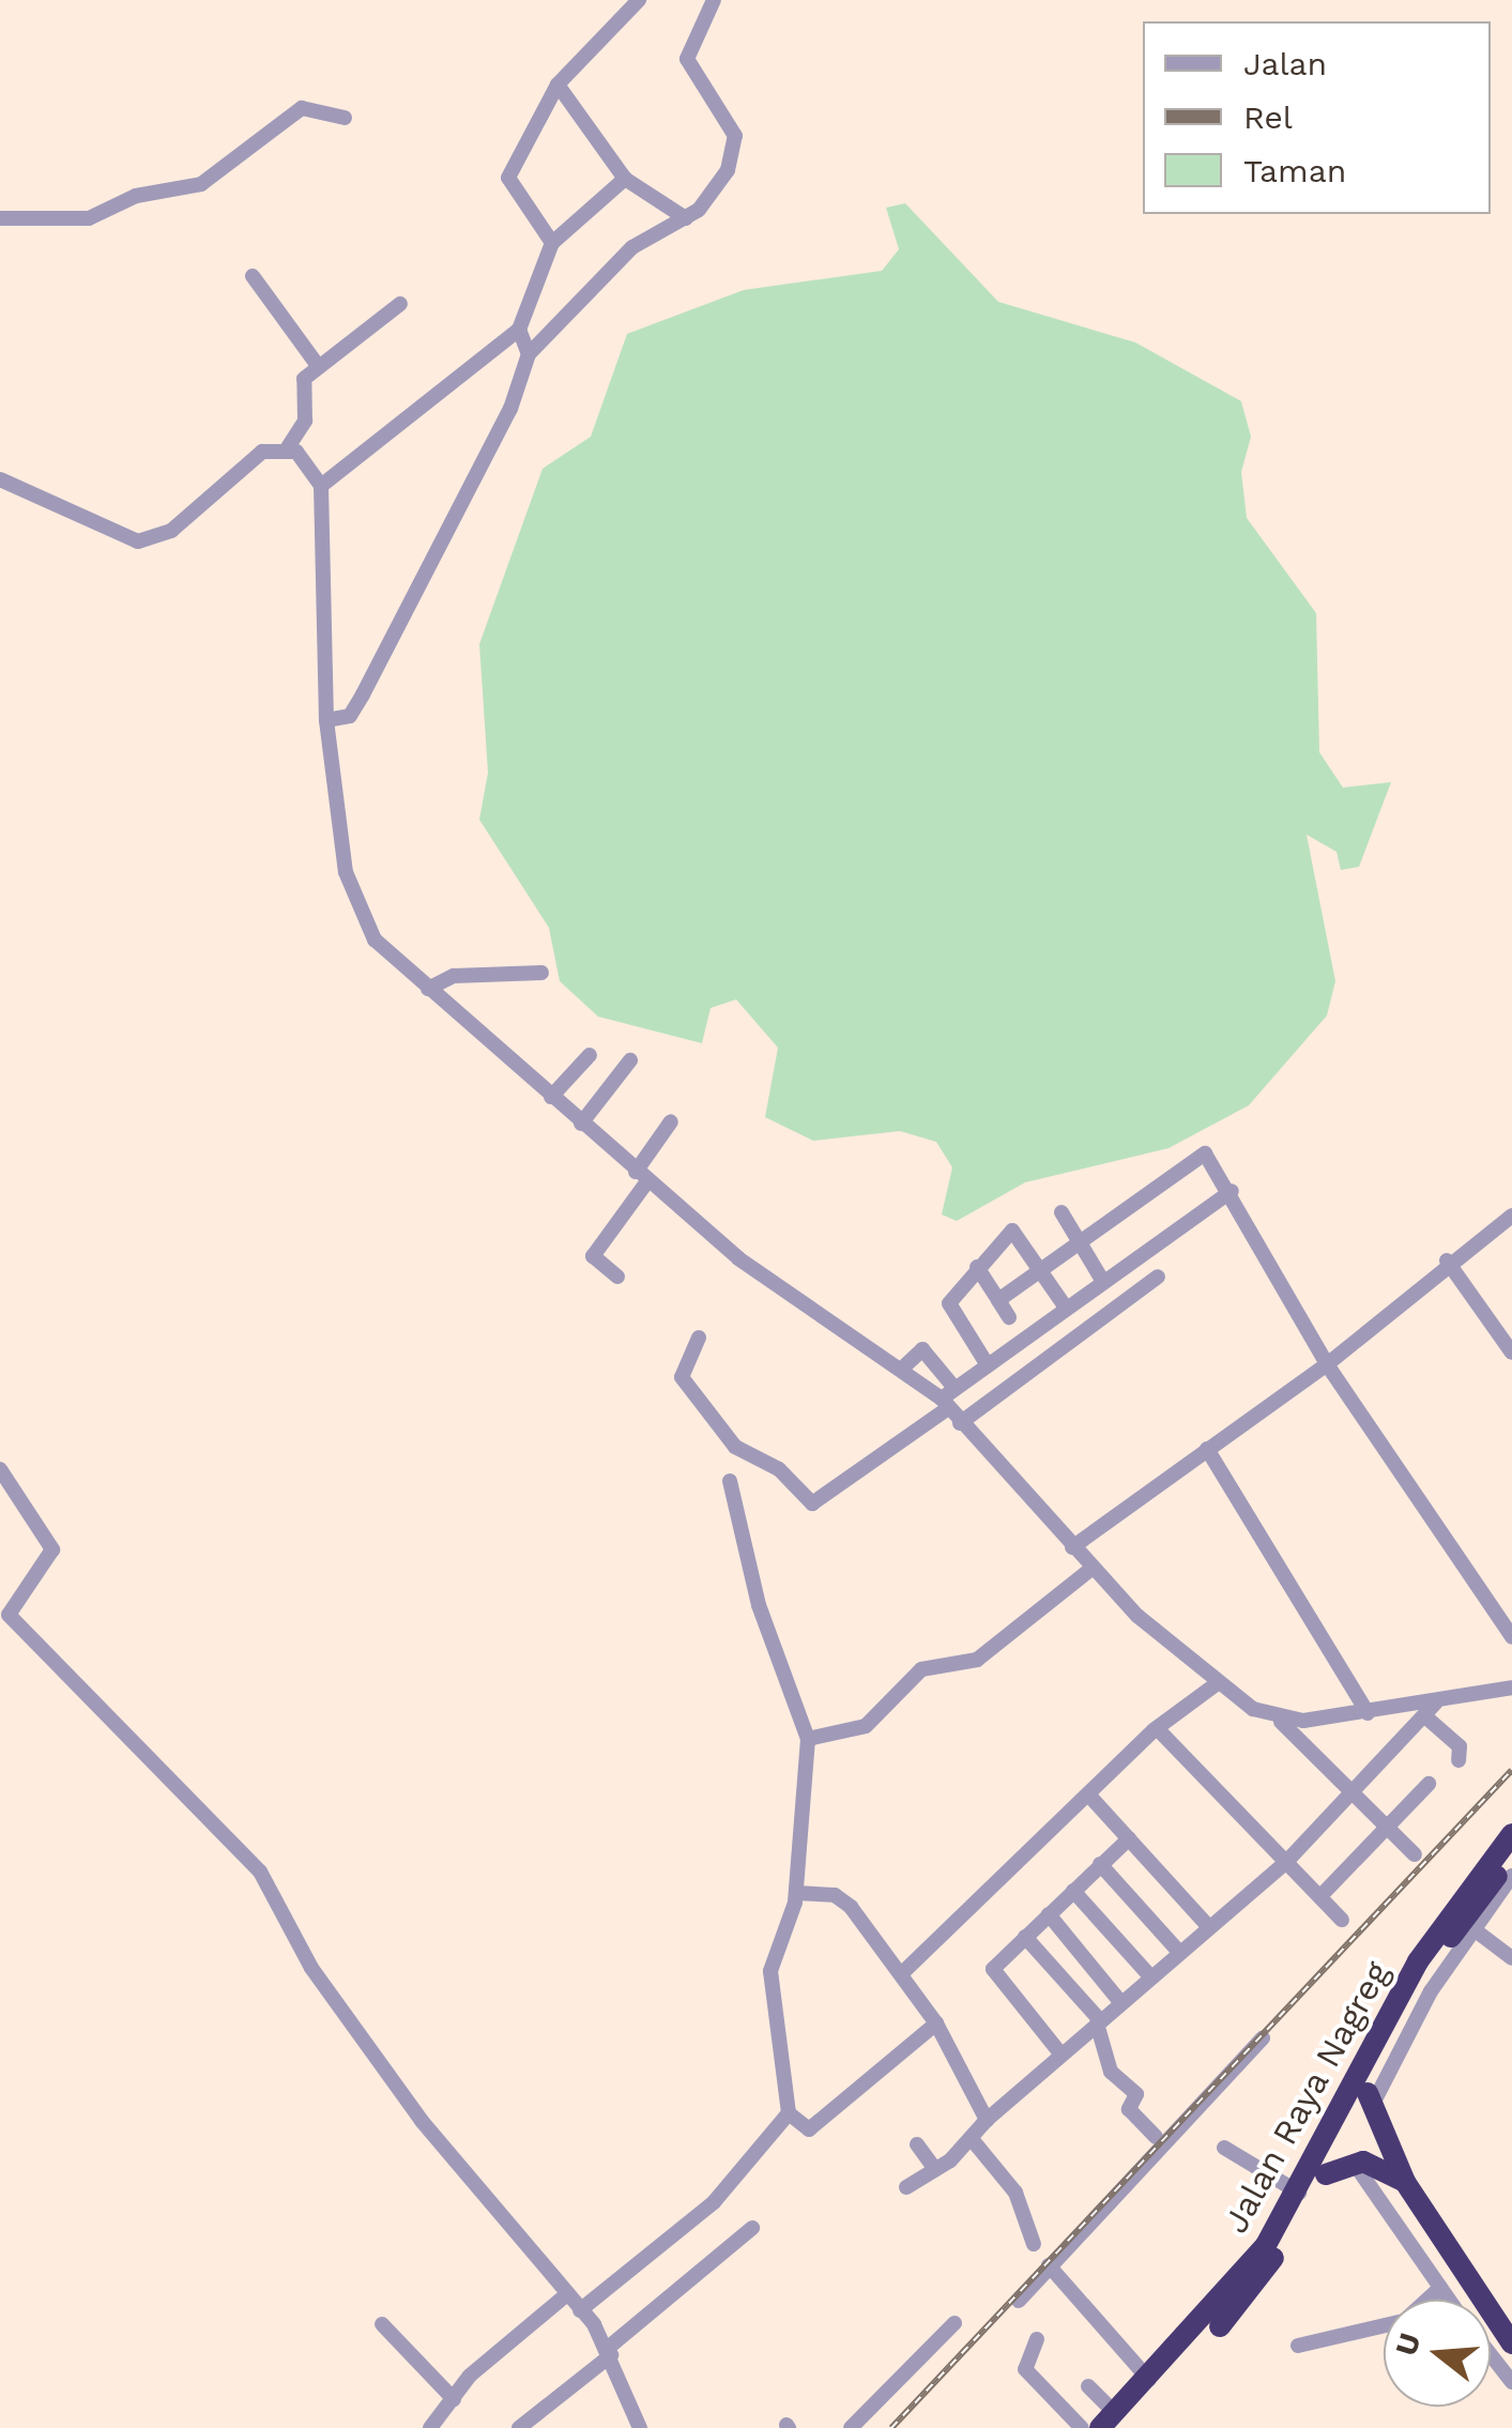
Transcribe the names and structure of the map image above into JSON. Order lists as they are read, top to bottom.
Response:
{
  "streets": {
    "highway": ["Jalan Raya Nagreg"]
  },
  "legend": ["Jalan", "Rel", "Taman"],
  "north": "left"
}
